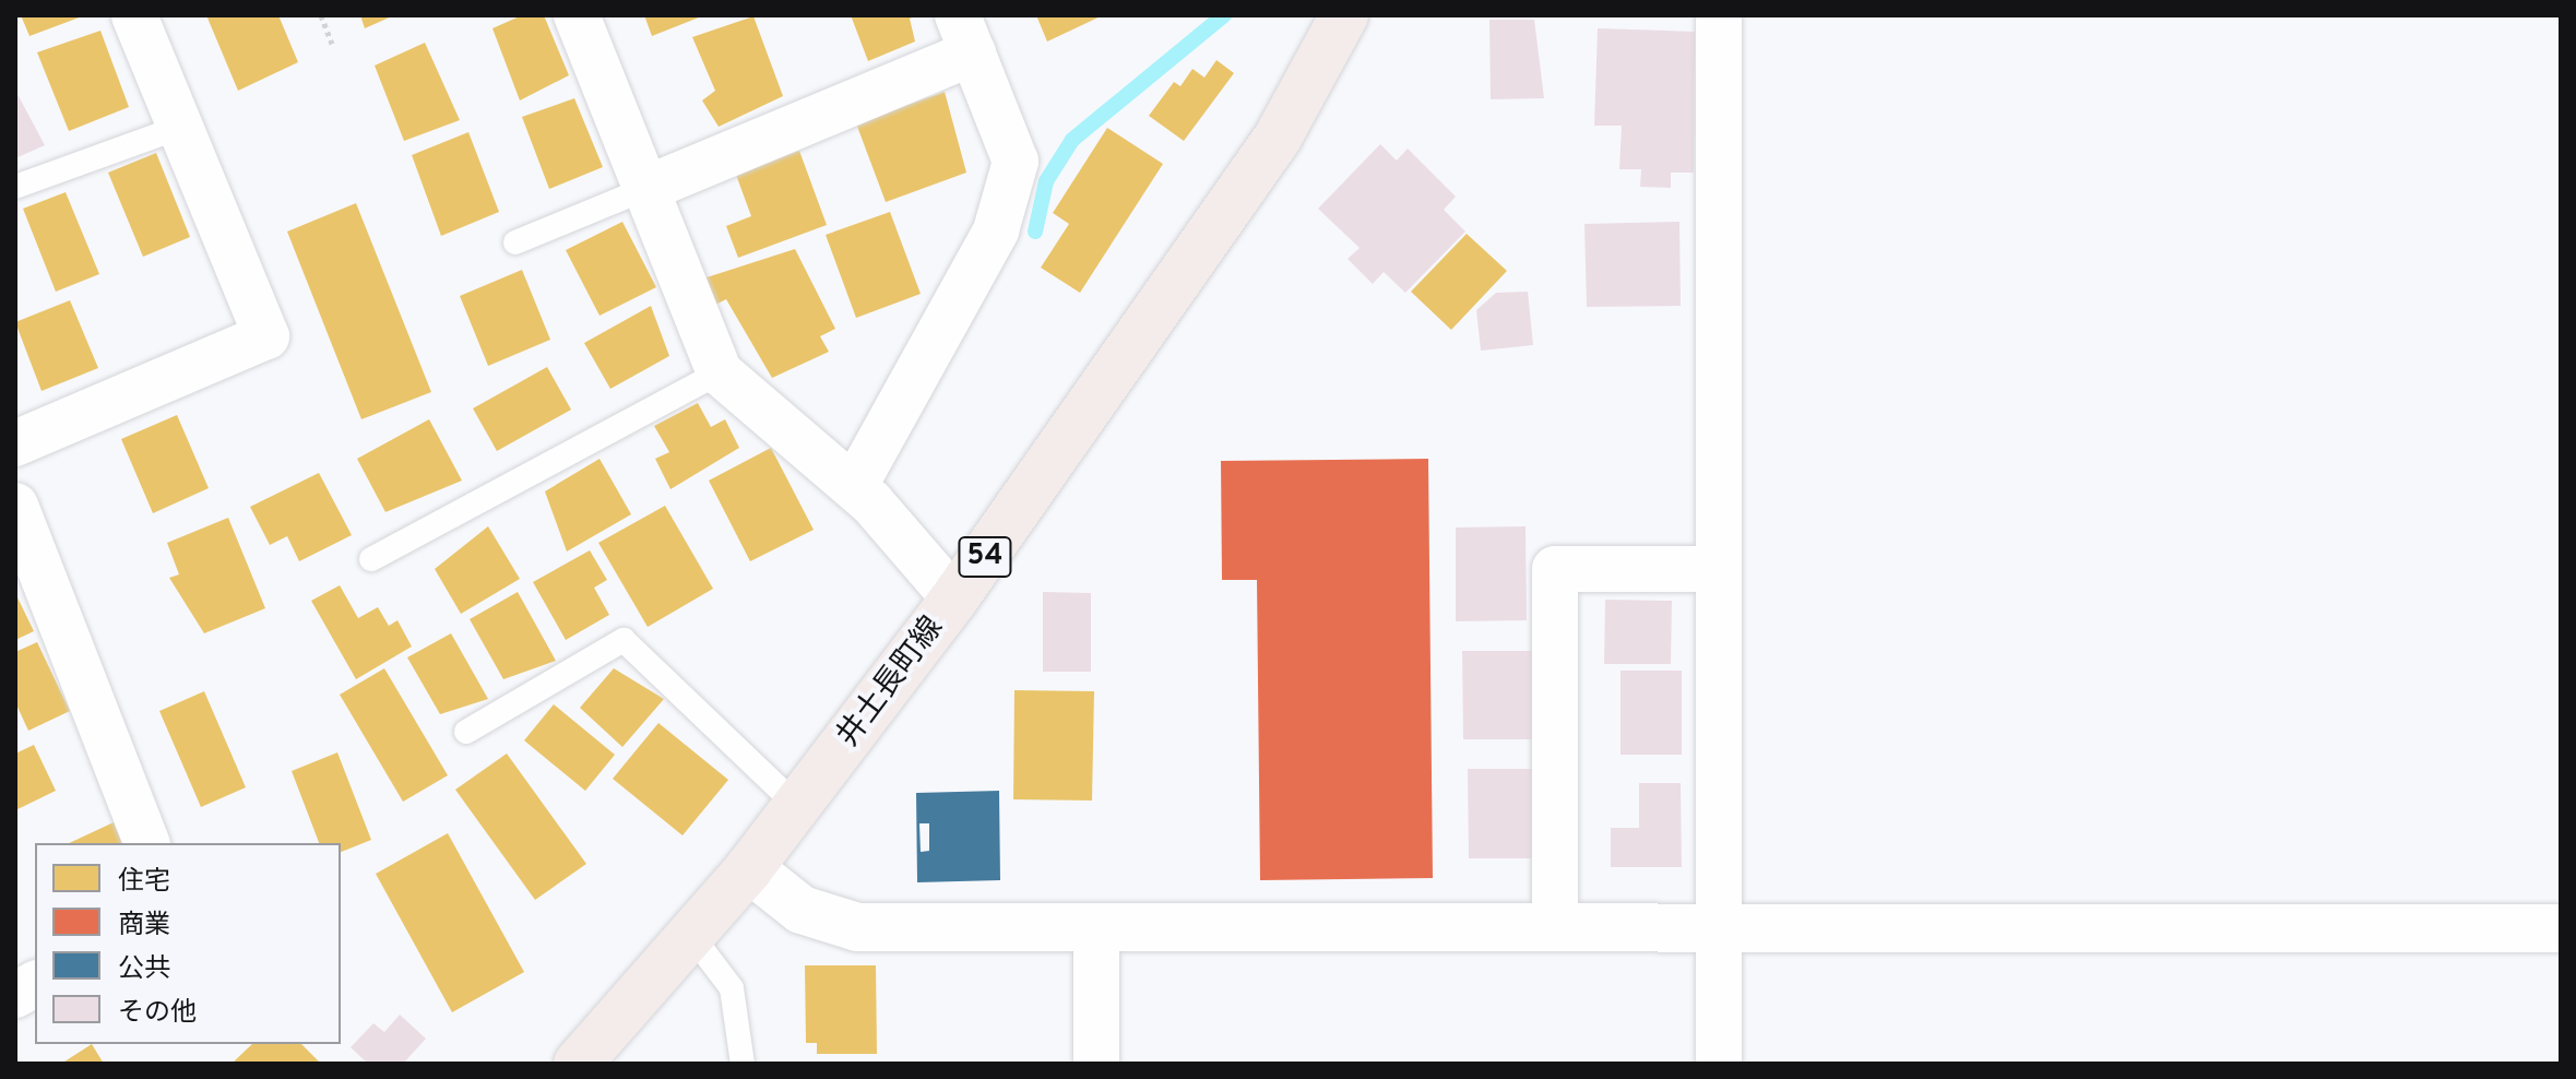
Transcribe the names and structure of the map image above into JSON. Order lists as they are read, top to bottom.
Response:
{
  "streets": {
    "main road": ["54", "井土長町線"]
  },
  "legend": [
    "住宅",
    "商業",
    "公共",
    "その他"
  ]
}
